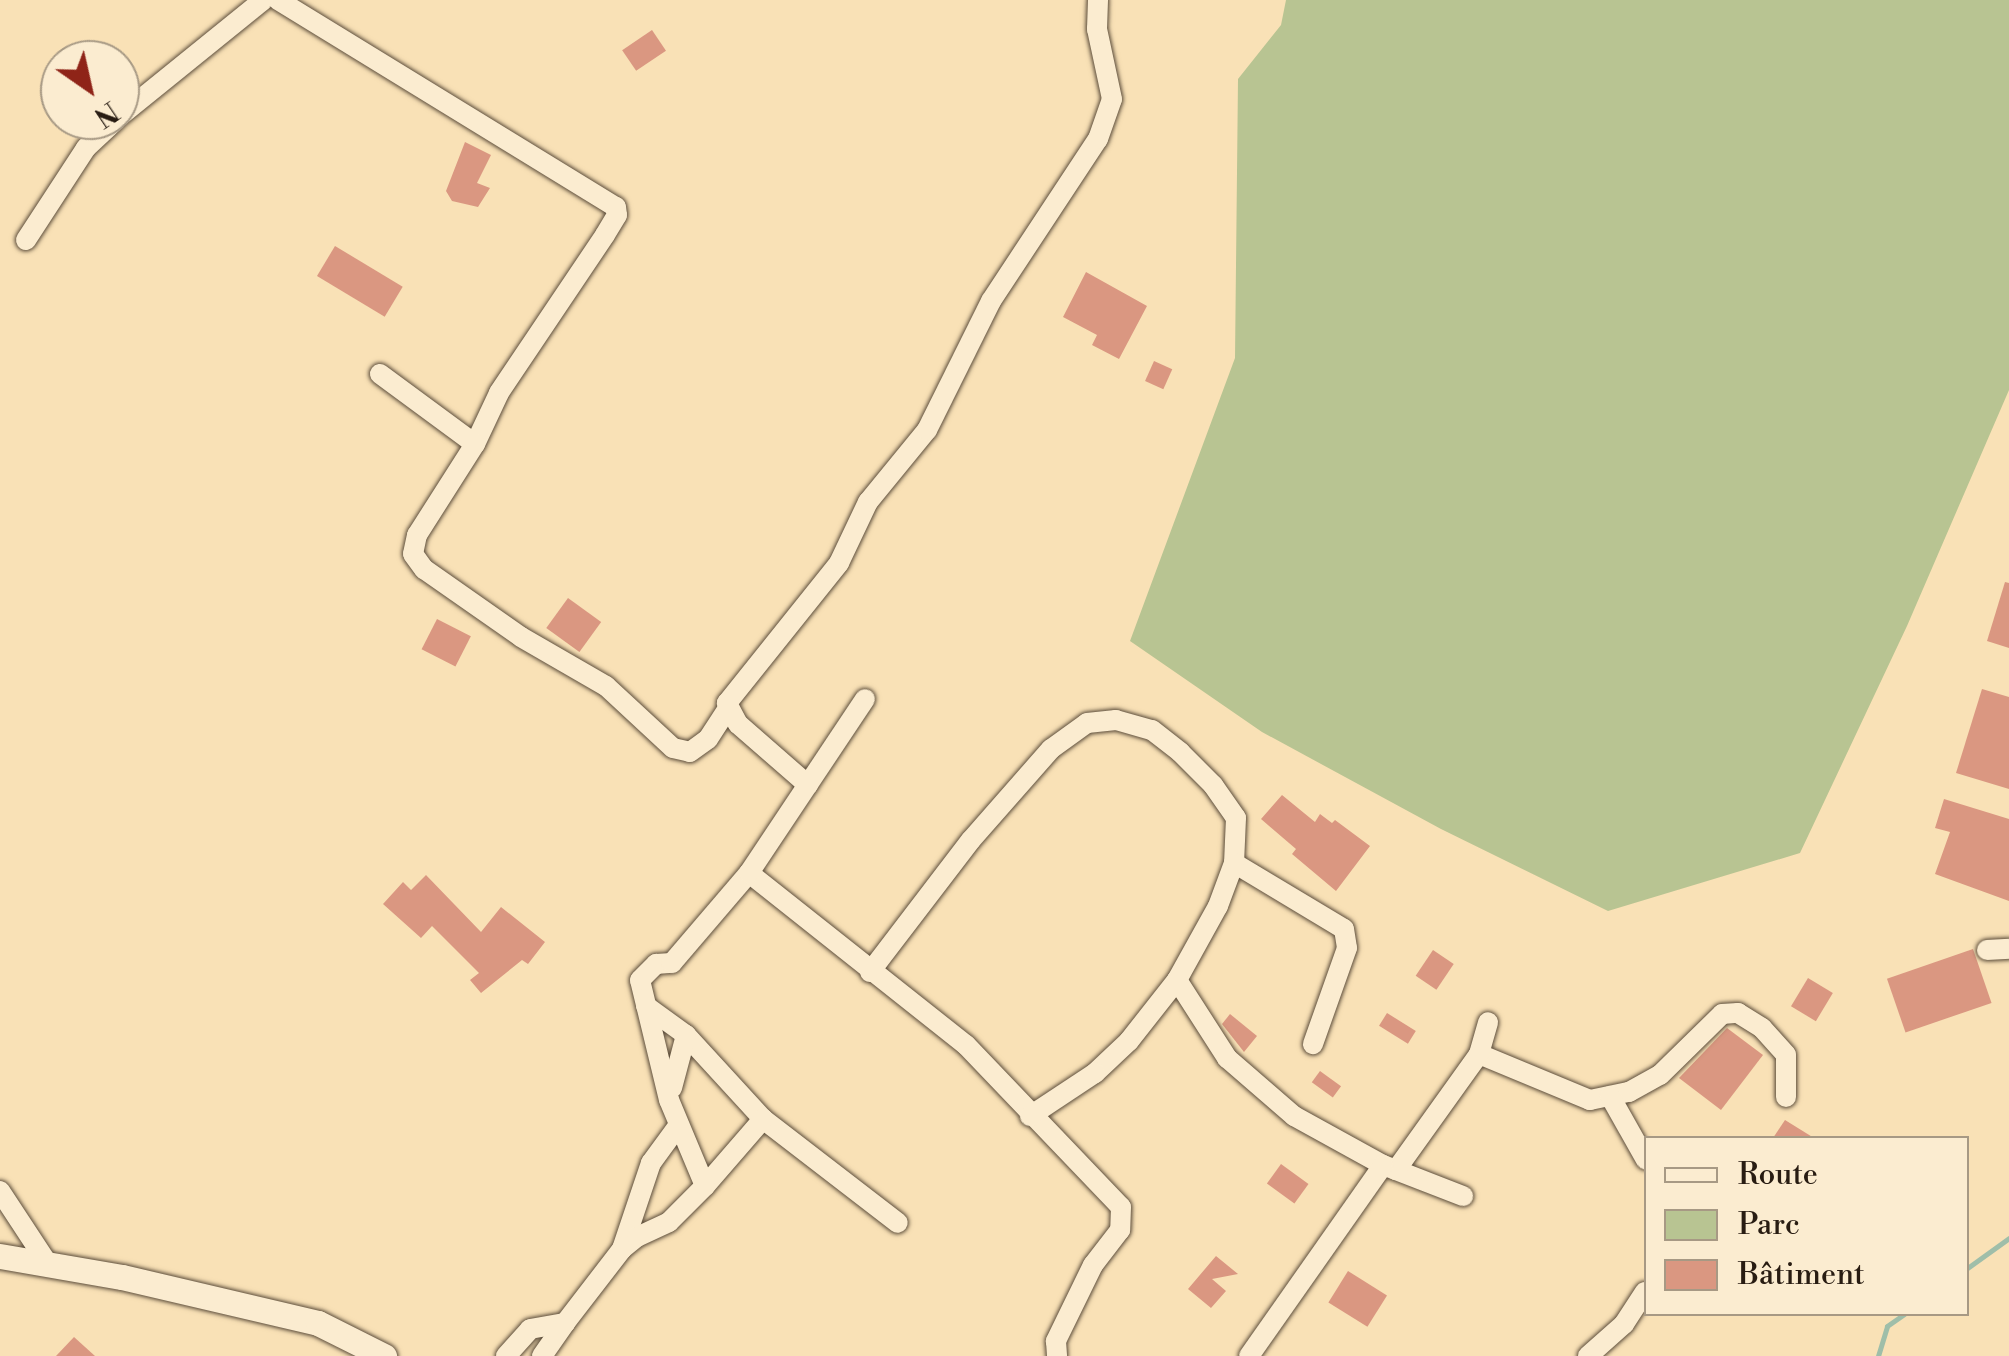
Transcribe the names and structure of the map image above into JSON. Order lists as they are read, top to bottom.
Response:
{
  "legend": ["Route", "Parc", "Bâtiment"],
  "north": "bottom right"
}
